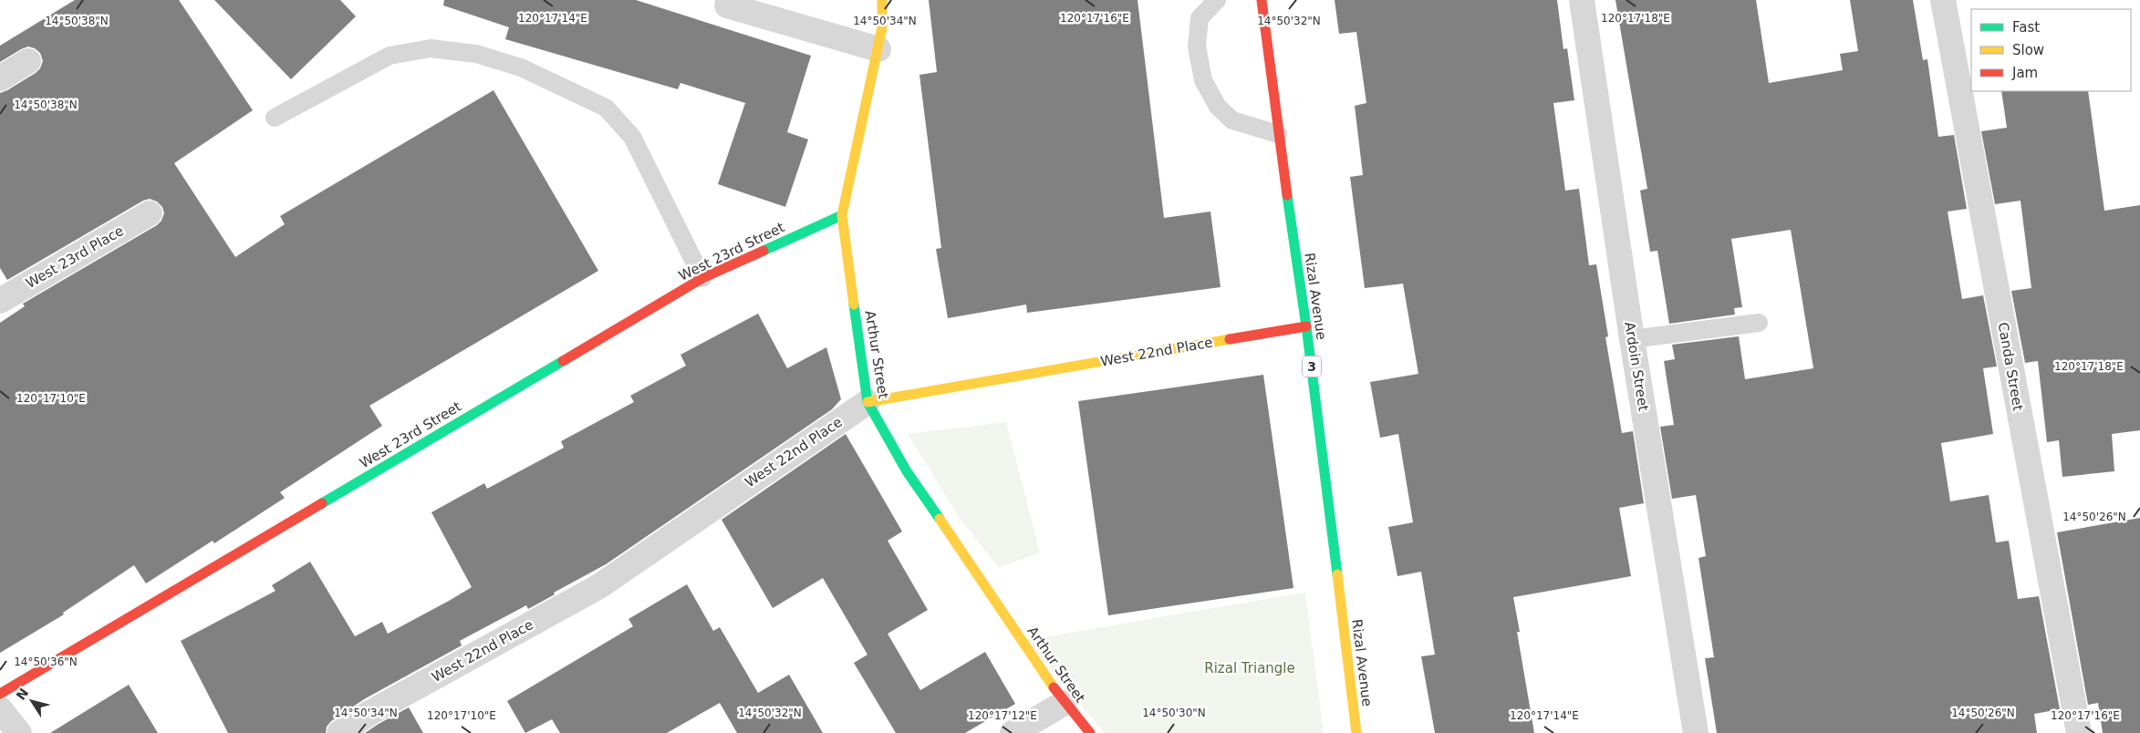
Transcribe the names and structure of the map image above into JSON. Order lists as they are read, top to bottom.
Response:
{
  "streets": {
    "main road": [
      "West 23rd Street",
      "Rizal Avenue",
      "West 22nd Place",
      "Arthur Street",
      "3"
    ],
    "street": ["West 23rd Place", "Ardoin Street", "Canda Street"]
  },
  "crossings": [
    ["West 23rd Street", "Arthur Street"],
    ["Rizal Avenue", "West 22nd Place"],
    ["West 22nd Place", "Arthur Street"]
  ],
  "parks": ["Rizal Triangle"],
  "legend": ["Fast", "Slow", "Jam"],
  "north": "top left",
  "coordinates": [
    "120°17'14\"E",
    "120°17'16\"E",
    "120°17'18\"E",
    "14°50'38\"N",
    "14°50'34\"N",
    "14°50'32\"N",
    "120°17'10\"E",
    "14°50'26\"N",
    "14°50'36\"N",
    "14°50'30\"N",
    "120°17'12\"E"
  ]
}
